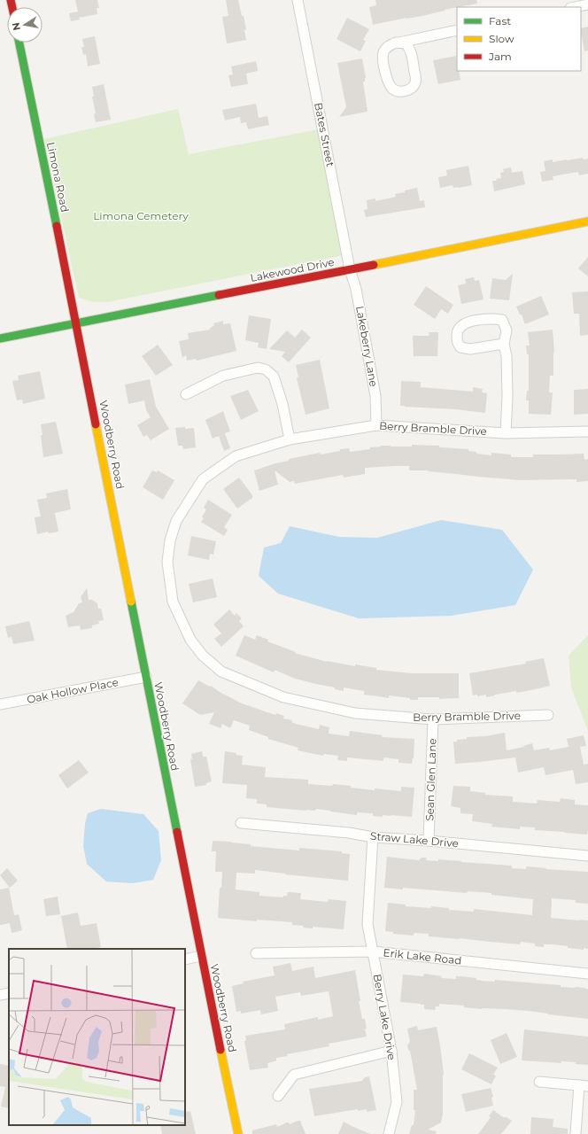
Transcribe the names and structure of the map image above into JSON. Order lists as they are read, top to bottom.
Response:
{
  "streets": {
    "street": [
      "Bates Street",
      "Limona Road",
      "Lakewood Drive",
      "Lakeberry Lane",
      "Berry Bramble Drive",
      "Woodberry Road",
      "Oak Hollow Place",
      "Sean Glen Lane",
      "Straw Lake Drive",
      "Erik Lake Road",
      "Berry Lake Drive"
    ]
  },
  "crossings": [
    ["Bates Street", "Lakewood Drive"],
    ["Bates Street", "Lakeberry Lane"],
    ["Limona Road", "Lakewood Drive"],
    ["Limona Road", "Woodberry Road"],
    ["Lakewood Drive", "Lakeberry Lane"],
    ["Lakewood Drive", "Woodberry Road"],
    ["Lakeberry Lane", "Berry Bramble Drive"],
    ["Berry Bramble Drive", "Sean Glen Lane"],
    ["Woodberry Road", "Oak Hollow Place"],
    ["Sean Glen Lane", "Straw Lake Drive"],
    ["Straw Lake Drive", "Berry Lake Drive"],
    ["Erik Lake Road", "Berry Lake Drive"]
  ],
  "parks": ["Limona Cemetery"],
  "legend": ["Fast", "Slow", "Jam"],
  "north": "left"
}
